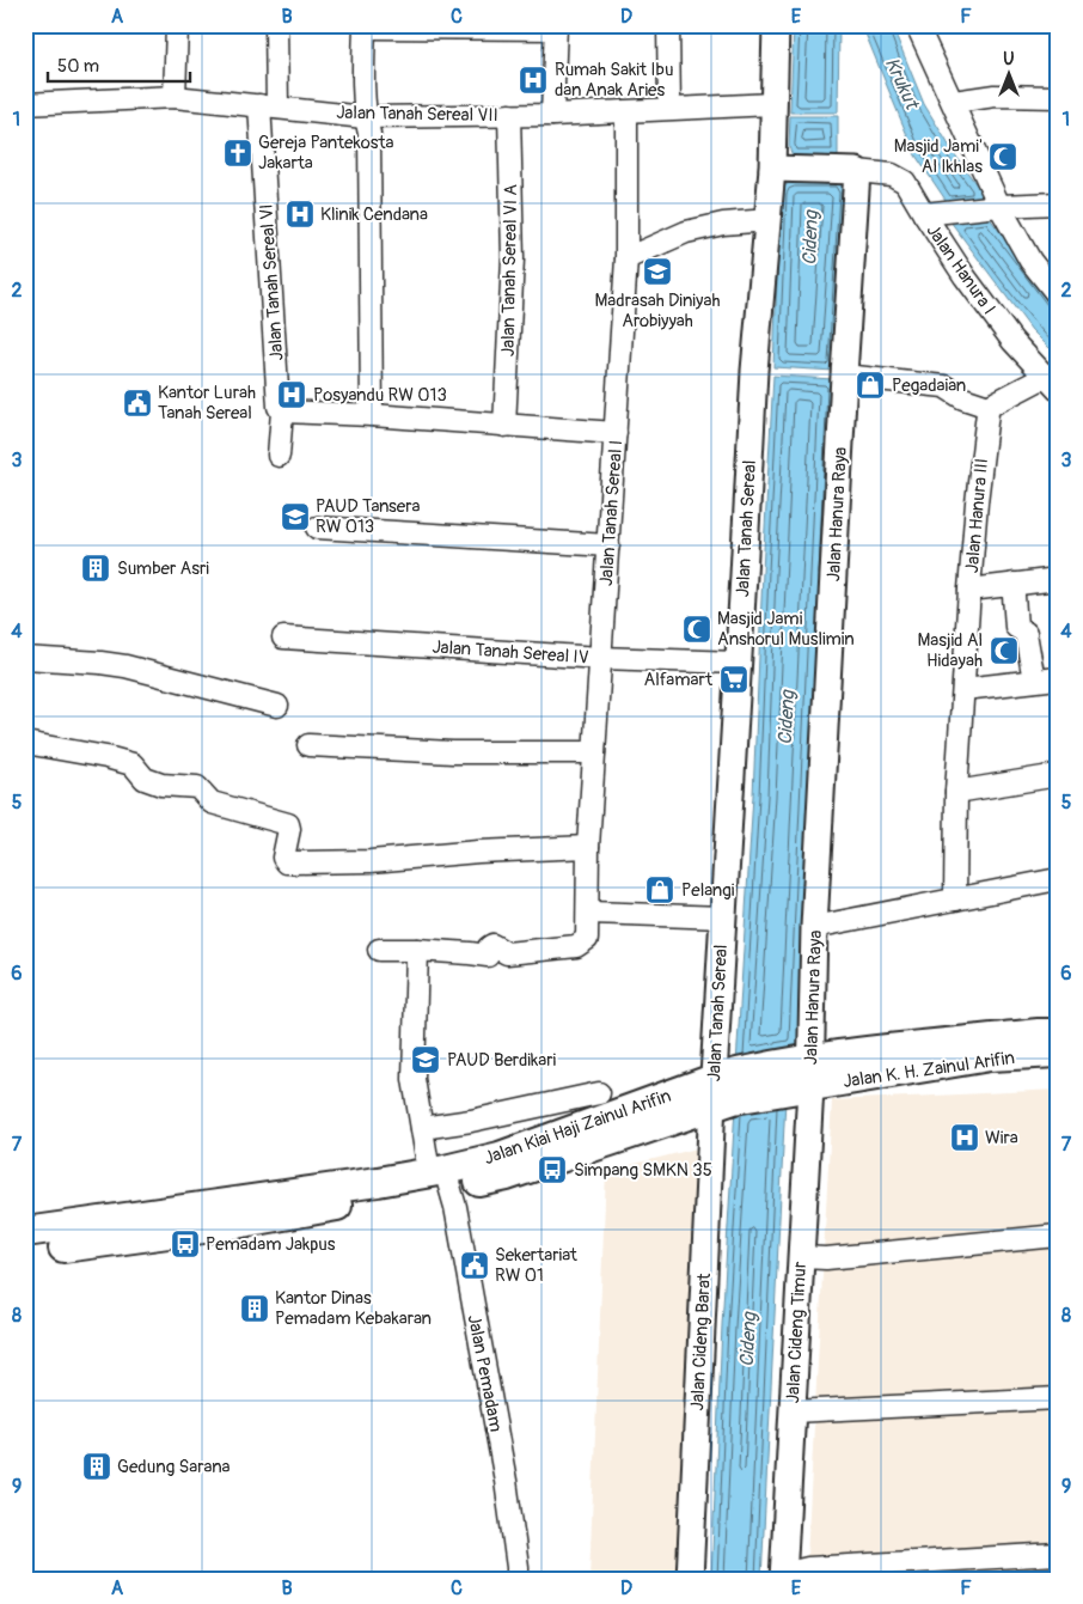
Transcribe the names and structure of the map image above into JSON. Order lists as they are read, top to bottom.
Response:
{
  "streets": {
    "main road": ["Jalan K. H. Zainul Arifin", "Jalan Kiai Haji Zainul Arifin"],
    "street": [
      "Jalan Tanah Sereal VII",
      "Jalan Hanura I",
      "Jalan Tanah Sereal VI A",
      "Jalan Tanah Sereal VI",
      "Jalan Tanah Sereal I",
      "Jalan Hanura Raya",
      "Jalan Hanura III",
      "Jalan Tanah Sereal",
      "Jalan Tanah Sereal IV",
      "Jalan Cideng Timur",
      "Jalan Cideng Barat",
      "Jalan Pemadam"
    ]
  },
  "crossings": [
    ["Jalan Tanah Sereal VII", "Jalan Tanah Sereal VI A"],
    ["Jalan Tanah Sereal VII", "Jalan Tanah Sereal VI"],
    ["Jalan Tanah Sereal VII", "Jalan Tanah Sereal I"],
    ["Jalan Tanah Sereal VII", "Jalan Tanah Sereal"],
    ["Jalan Hanura I", "Jalan Hanura Raya"],
    ["Jalan Tanah Sereal I", "Jalan Tanah Sereal IV"],
    ["Jalan Tanah Sereal I", "Jalan Pemadam"],
    ["Jalan Hanura Raya", "Jalan K. H. Zainul Arifin"],
    ["Jalan Hanura Raya", "Jalan Kiai Haji Zainul Arifin"],
    ["Jalan Hanura Raya", "Jalan Cideng Timur"],
    ["Jalan Tanah Sereal", "Jalan Tanah Sereal IV"],
    ["Jalan Tanah Sereal", "Jalan Kiai Haji Zainul Arifin"],
    ["Jalan Tanah Sereal", "Jalan Cideng Barat"],
    ["Jalan K. H. Zainul Arifin", "Jalan Kiai Haji Zainul Arifin"],
    ["Jalan K. H. Zainul Arifin", "Jalan Cideng Timur"],
    ["Jalan Kiai Haji Zainul Arifin", "Jalan Cideng Timur"],
    ["Jalan Kiai Haji Zainul Arifin", "Jalan Cideng Barat"],
    ["Jalan Kiai Haji Zainul Arifin", "Jalan Pemadam"]
  ],
  "water": ["Krukut", "Cideng"],
  "places": {
    "hospital": [
      "Rumah Sakit Ibu dan Anak Aries",
      "Klinik Cendana",
      "Posyandu RW 013",
      "Wira"
    ],
    "church": ["Gereja Pantekosta Jakarta"],
    "mosque": ["Masjid Jami' Al Ikhlas", "Masjid Jami Anshorul Muslimin", "Masjid Al Hidayah"],
    "school or university": ["Madrasah Diniyah Arobiyyah", "PAUD Tansera RW 013", "PAUD Berdikari"],
    "shop": ["Pegadaian", "Pelangi"],
    "public building": ["Kantor Lurah Tanah Sereal", "Sekertariat RW 01"],
    "building": ["Sumber Asri", "Kantor Dinas Pemadam Kebakaran", "Gedung Sarana"],
    "supermarket": ["Alfamart"],
    "bus stop": ["Simpang SMKN 35", "Pemadam Jakpus"]
  },
  "scale_bar": "50 m",
  "north": "top",
  "grid": {
    "columns": [
      "A",
      "B",
      "C",
      "D",
      "E",
      "F"
    ],
    "rows": [
      "1",
      "2",
      "3",
      "4",
      "5",
      "6",
      "7",
      "8",
      "9"
    ]
  }
}
